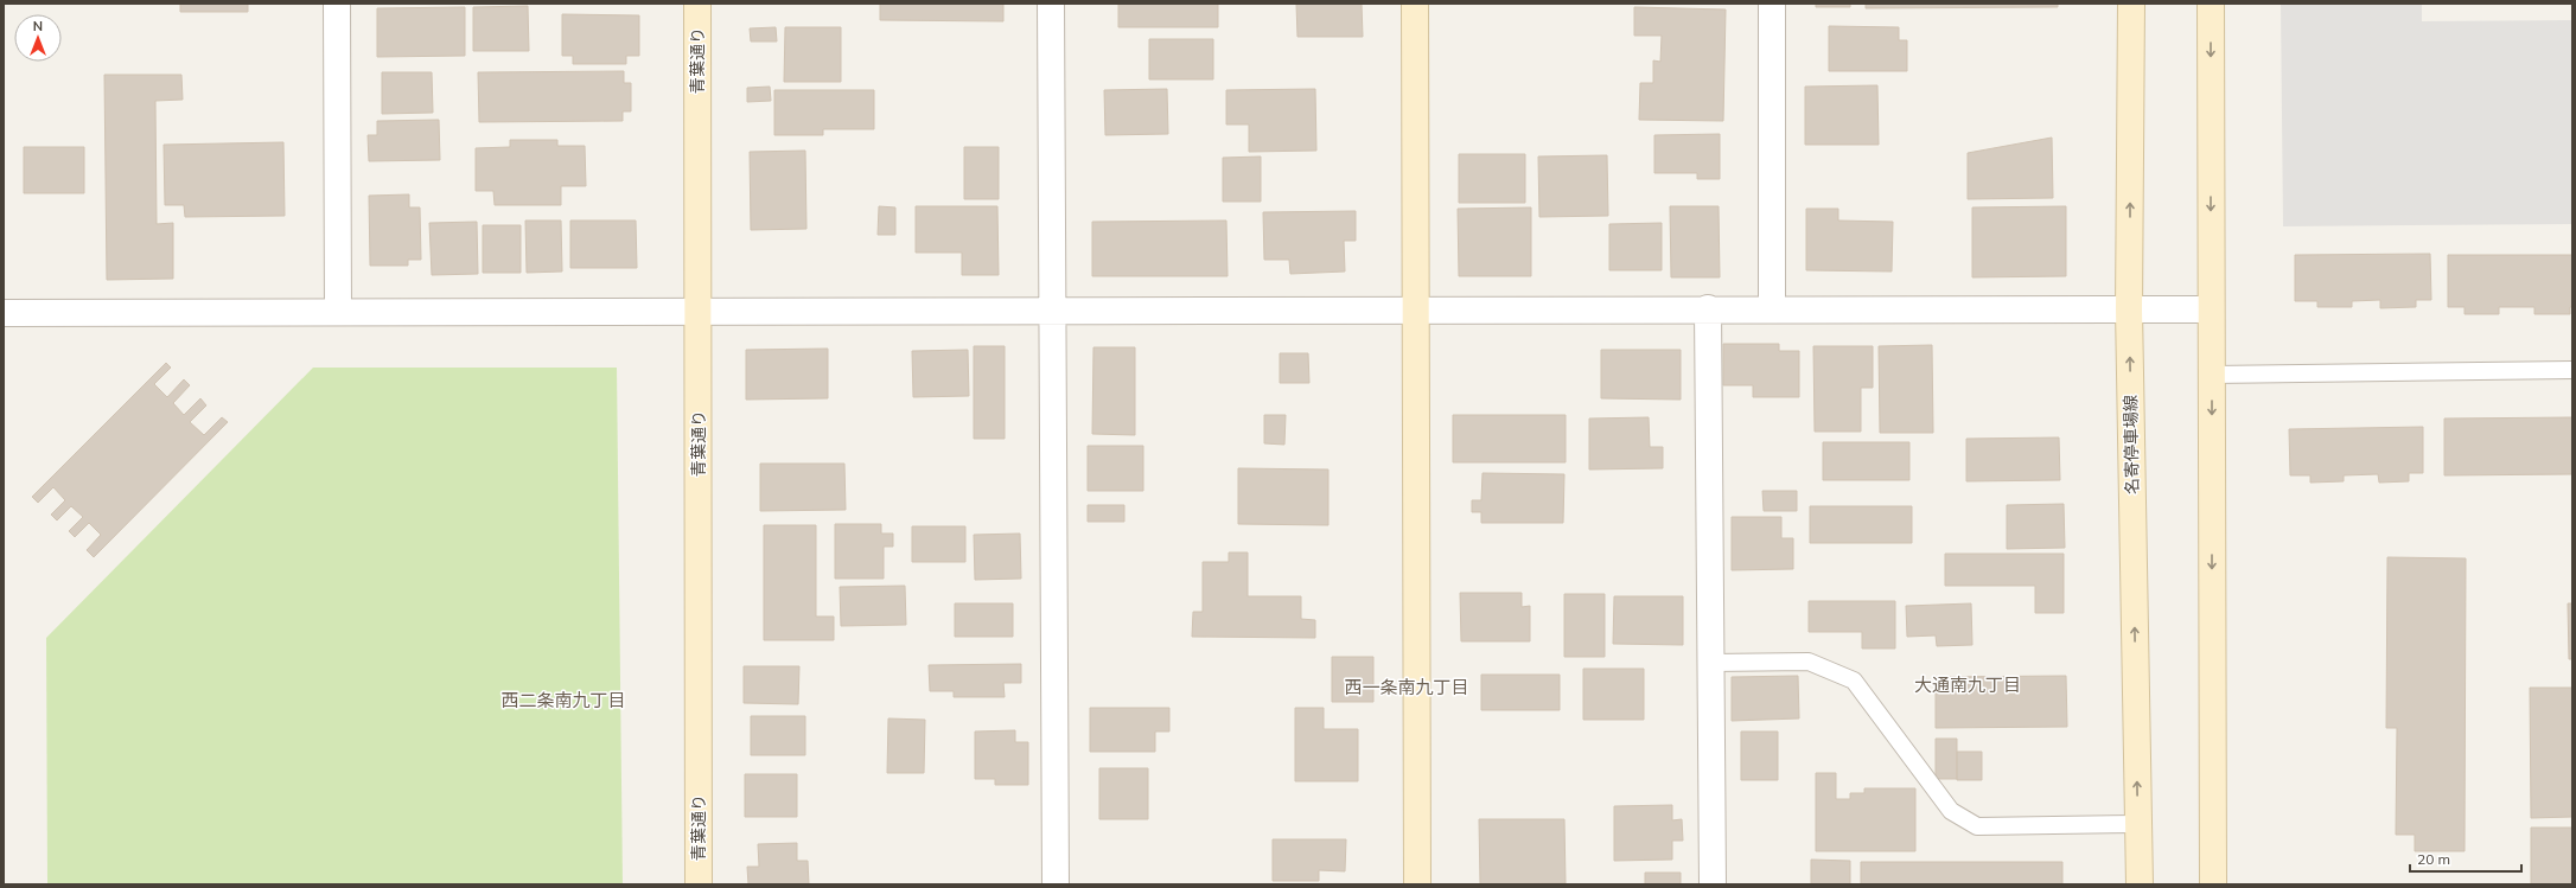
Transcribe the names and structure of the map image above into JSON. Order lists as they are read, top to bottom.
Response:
{
  "streets": {
    "main road": ["青葉通り", "名寄停車場線"]
  },
  "districts": ["大通南九丁目", "西一条南九丁目", "西二条南九丁目"],
  "scale_bar": "20 m",
  "north": "top"
}
